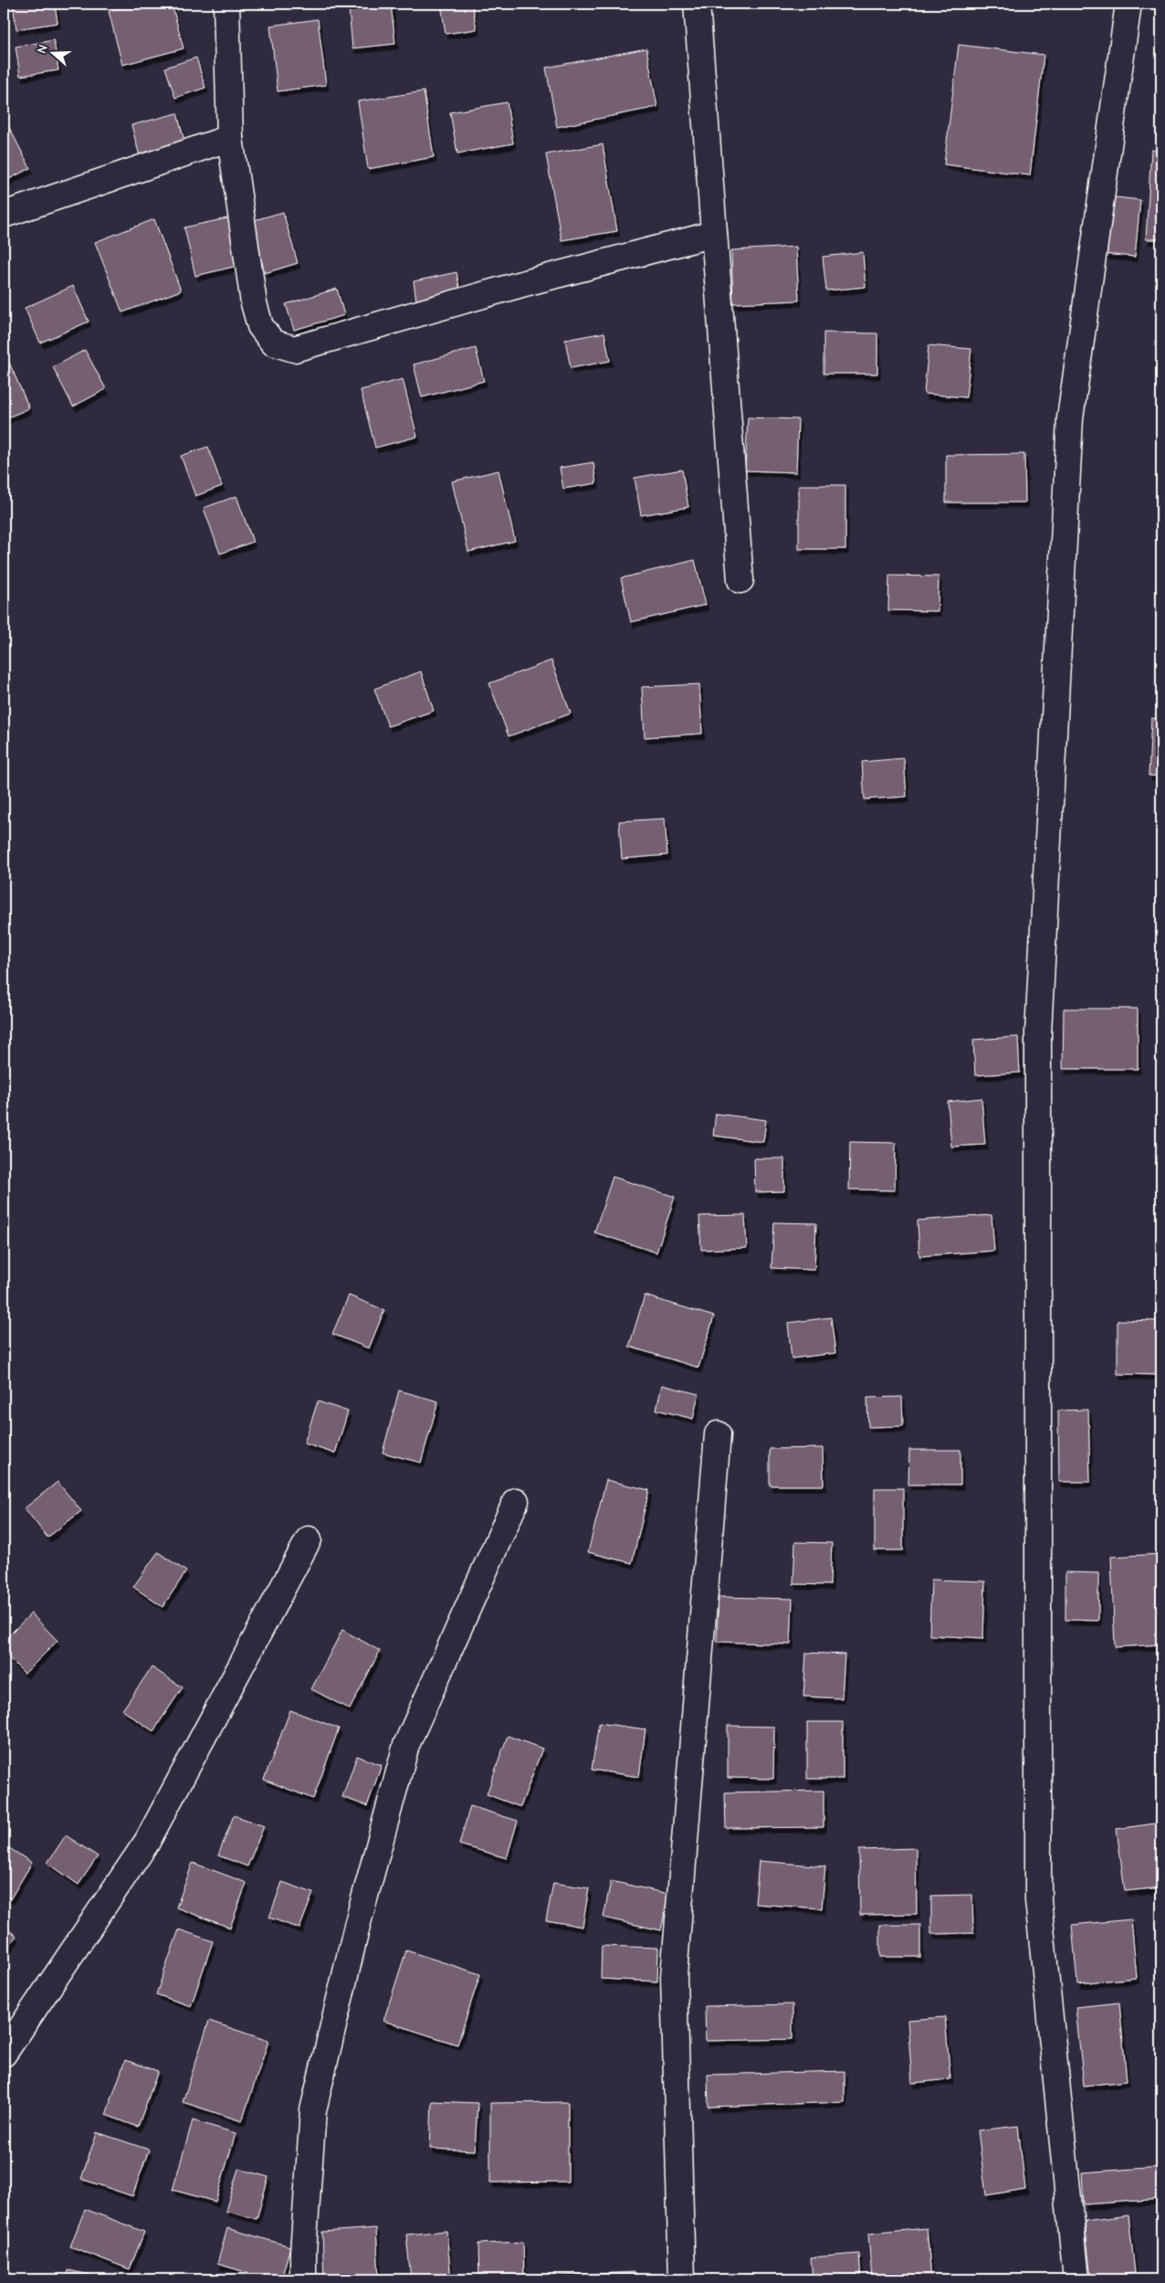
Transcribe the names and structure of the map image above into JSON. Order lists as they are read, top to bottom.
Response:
{
  "north": "left"
}
